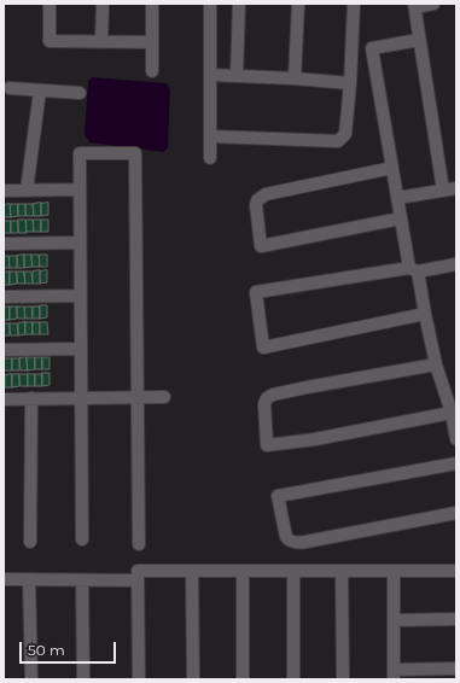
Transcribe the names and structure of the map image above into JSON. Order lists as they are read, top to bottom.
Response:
{
  "scale_bar": "50 m"
}
